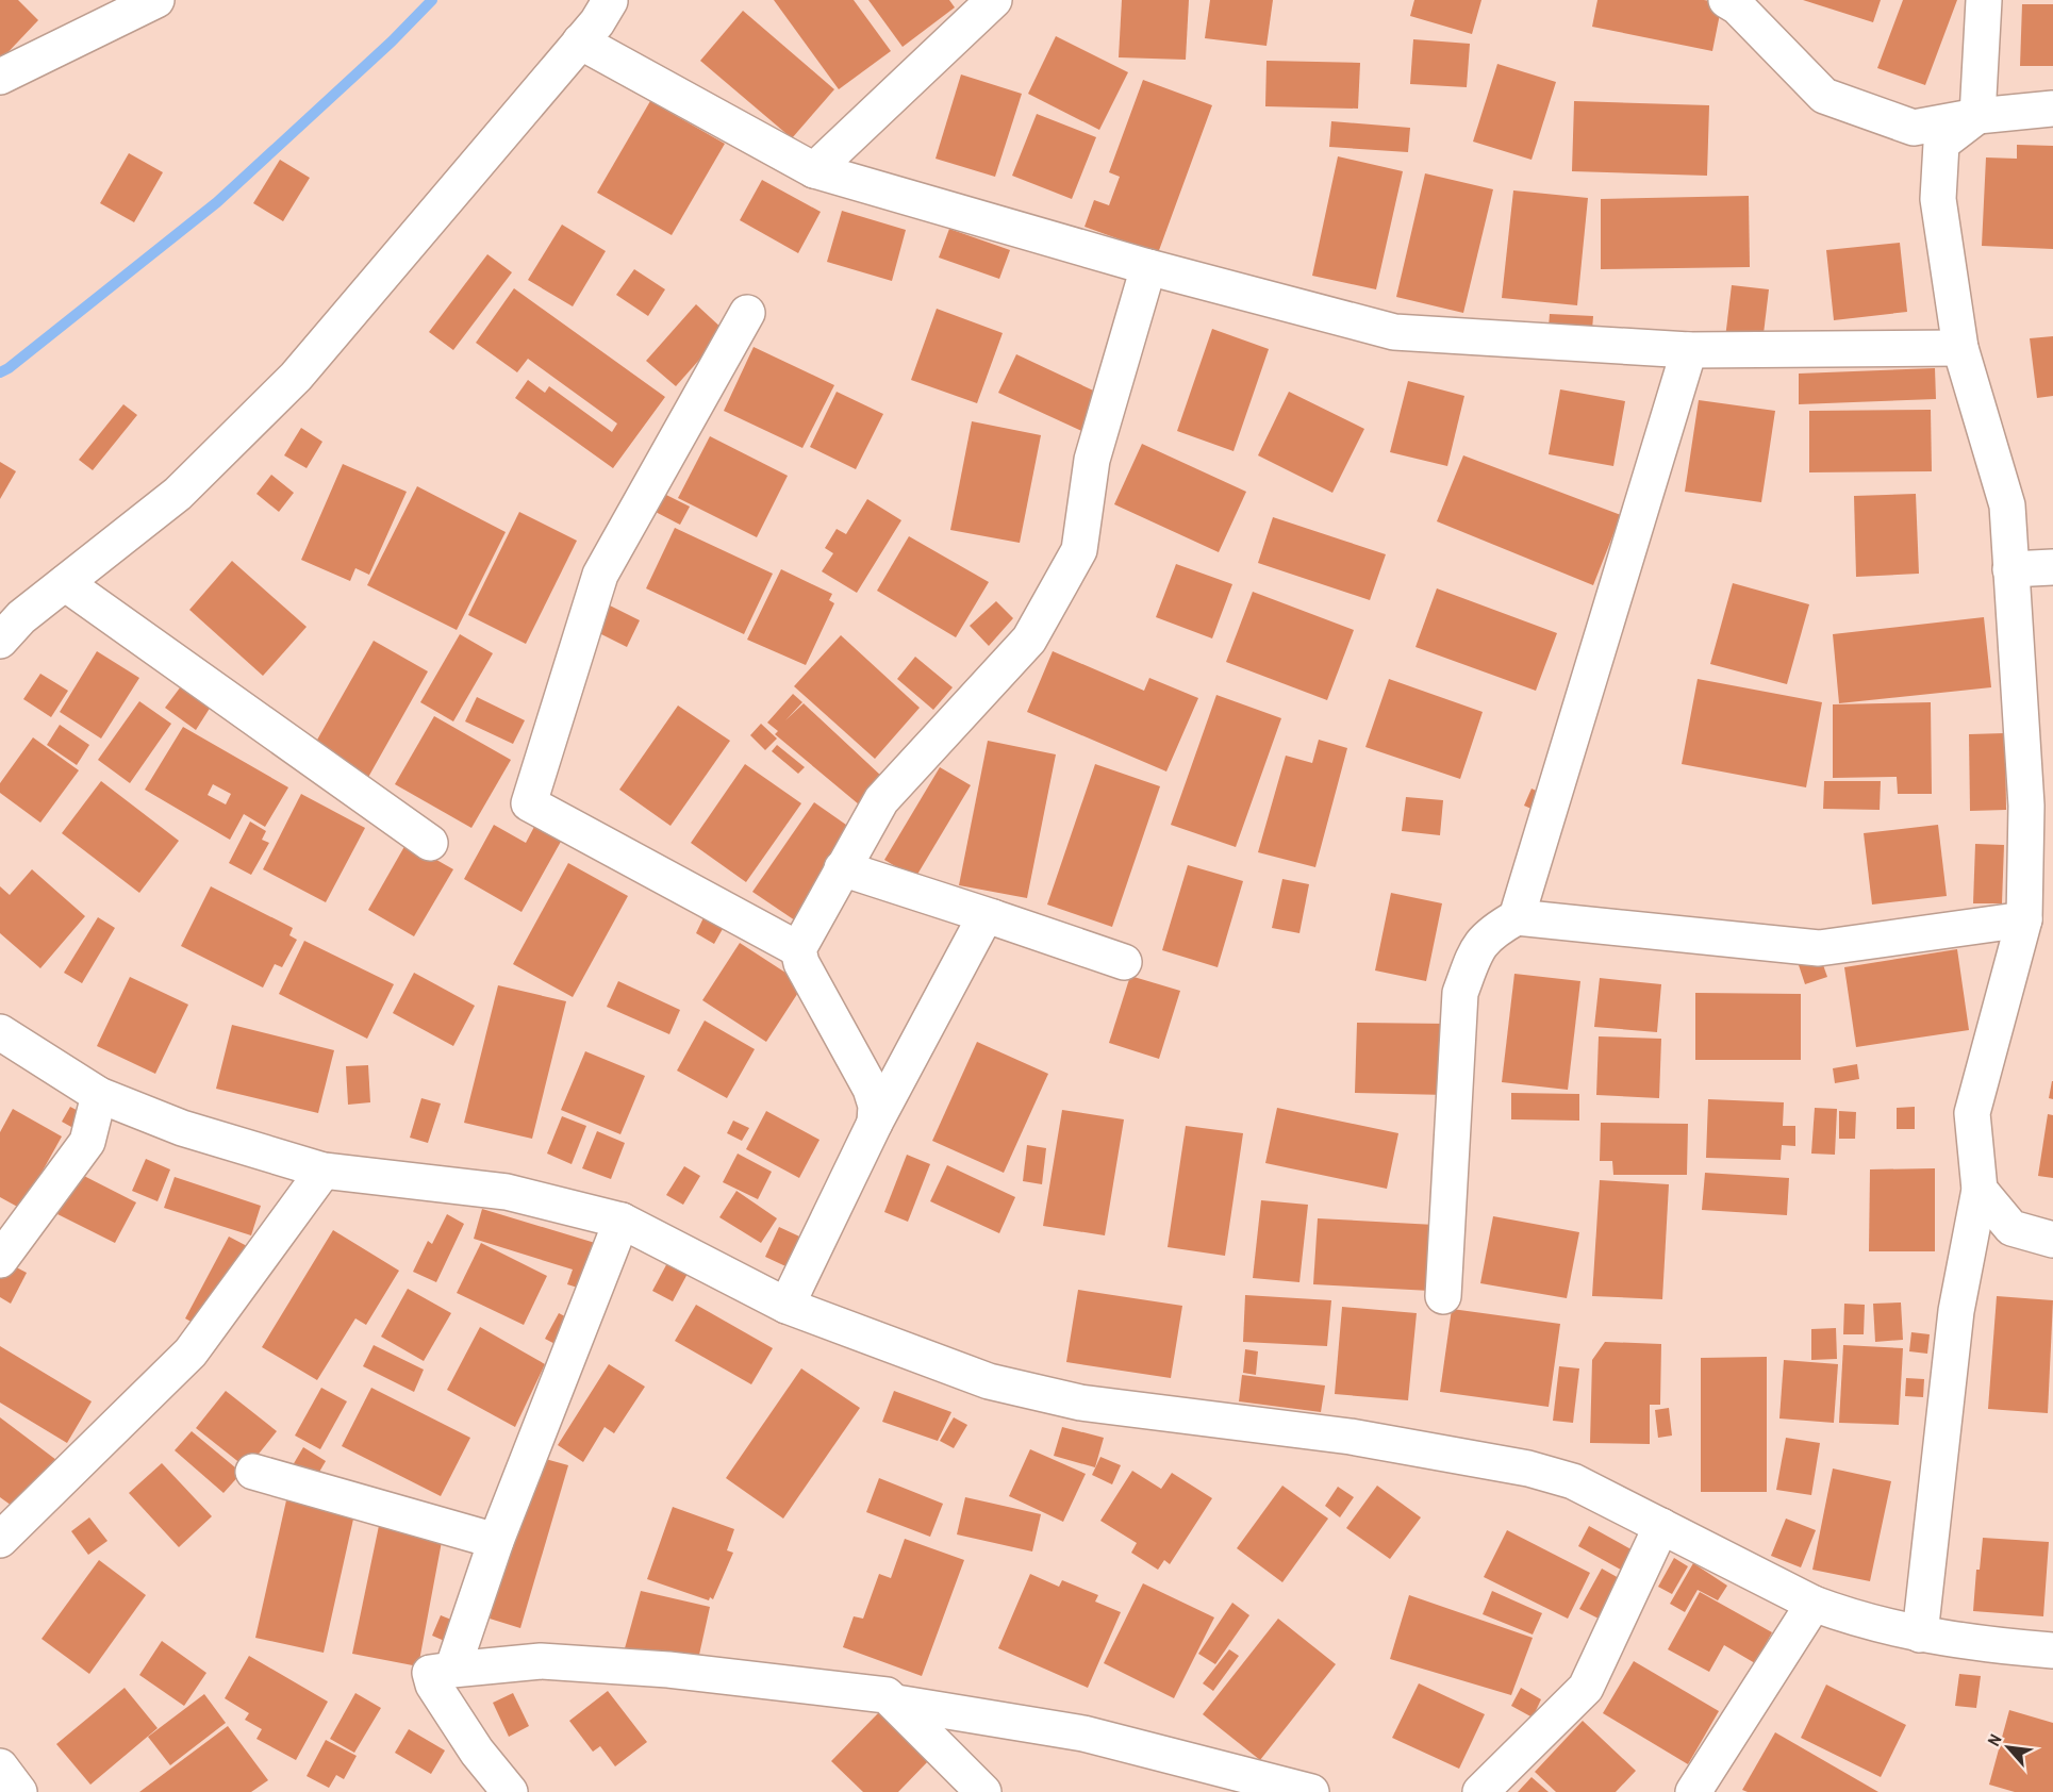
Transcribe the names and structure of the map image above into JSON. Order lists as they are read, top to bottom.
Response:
{
  "north": "top left"
}
